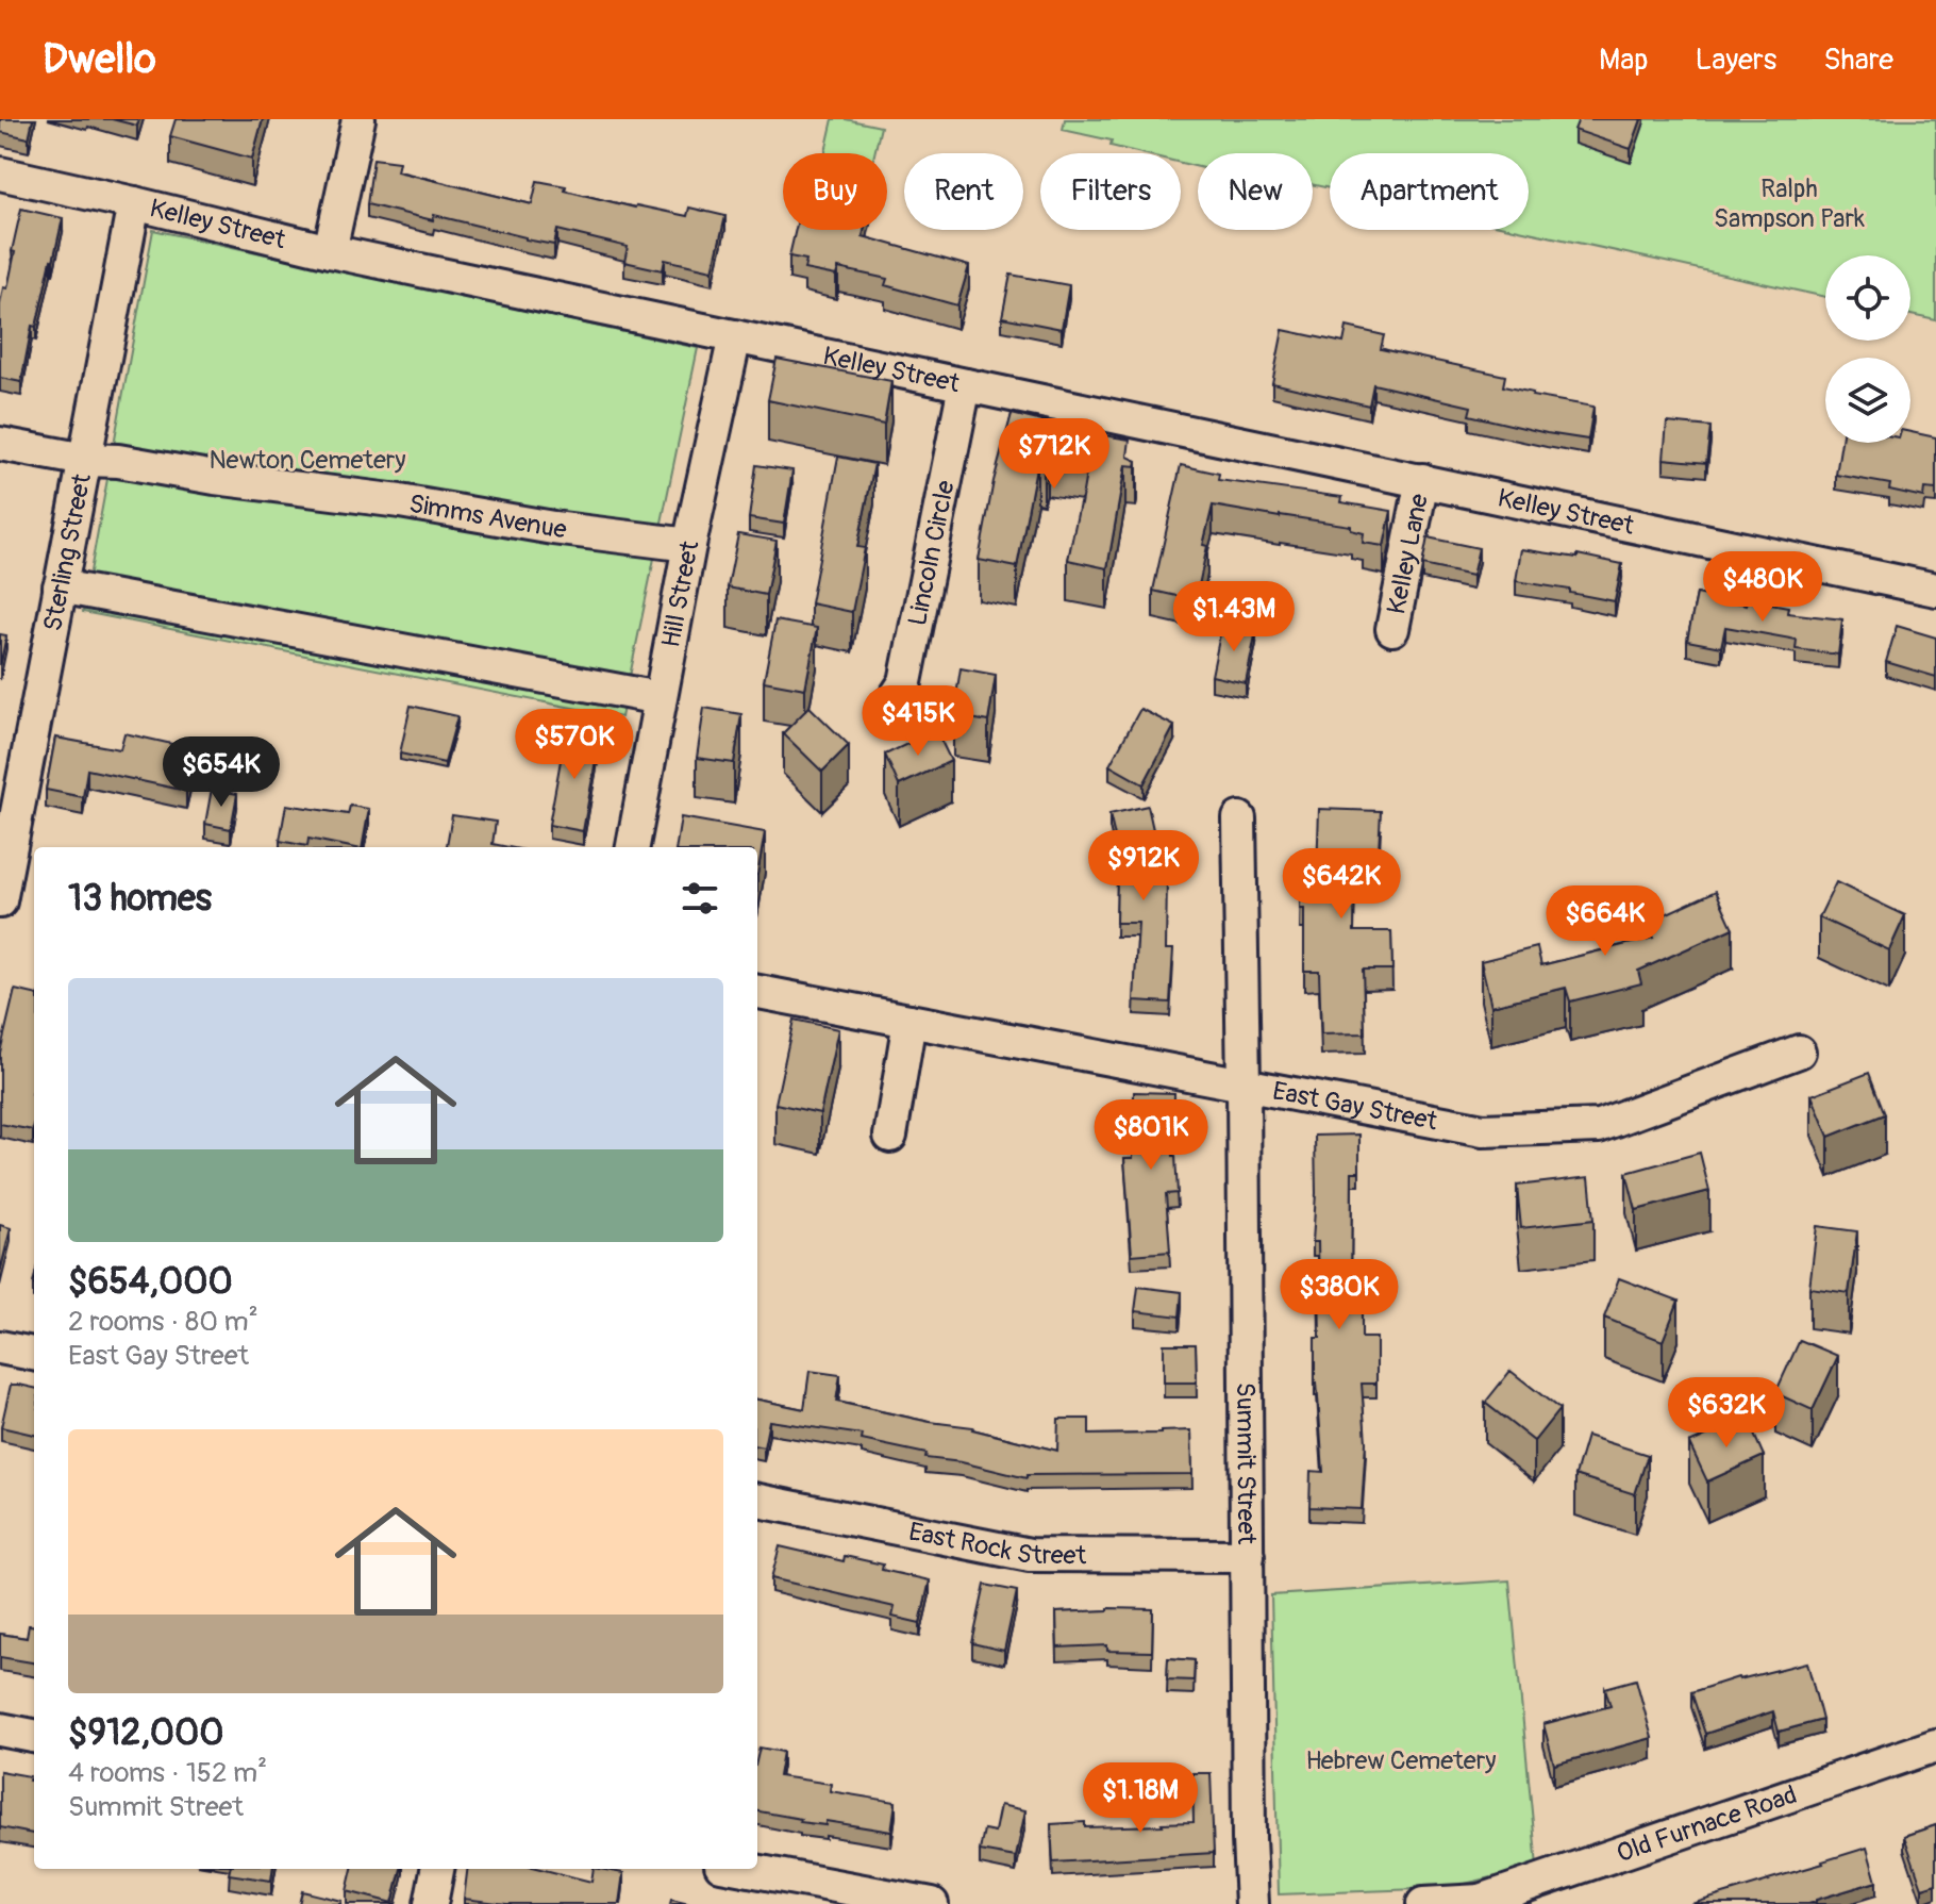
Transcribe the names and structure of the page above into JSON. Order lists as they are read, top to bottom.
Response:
{
  "streets": {
    "street": [
      "Kelley Street",
      "Simms Avenue",
      "Sterling Street",
      "Lincoln Circle",
      "Kelley Lane",
      "Hill Street",
      "East Gay Street",
      "Summit Street",
      "East Rock Street",
      "Old Furnace Road"
    ]
  },
  "crossings": [
    ["Kelley Street", "Sterling Street"],
    ["Kelley Street", "Lincoln Circle"],
    ["Kelley Street", "Kelley Lane"],
    ["Kelley Street", "Hill Street"],
    ["Simms Avenue", "Sterling Street"],
    ["Simms Avenue", "Hill Street"],
    ["East Gay Street", "Summit Street"],
    ["Summit Street", "East Rock Street"]
  ],
  "parks": ["Ralph Sampson Park", "Newton Cemetery", "Hebrew Cemetery"],
  "page": {
    "header": "Dwello",
    "nav": ["Map", "Layers", "Share"],
    "chip": [
      "Buy",
      "Rent",
      "Filters",
      "New",
      "Apartment"
    ],
    "price": [
      "$712K",
      "$480K",
      "$1.43M",
      "$415K",
      "$570K",
      "$654K",
      "$912K",
      "$642K",
      "$664K",
      "$801K",
      "$380K",
      "$632K",
      "$1.18M"
    ],
    "heading": "13 homes",
    "list": [
      {
        "name": "$654,000",
        "note": "2 rooms · 80 m² · East Gay Street"
      },
      {
        "name": "$912,000",
        "note": "4 rooms · 152 m² · Summit Street"
      }
    ]
  }
}
